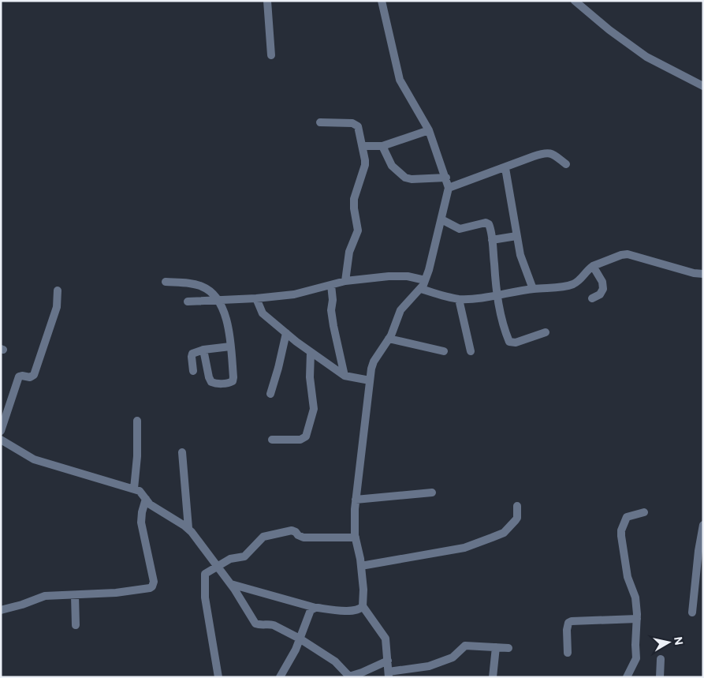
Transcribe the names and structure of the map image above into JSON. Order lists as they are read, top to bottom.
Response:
{
  "north": "right"
}
